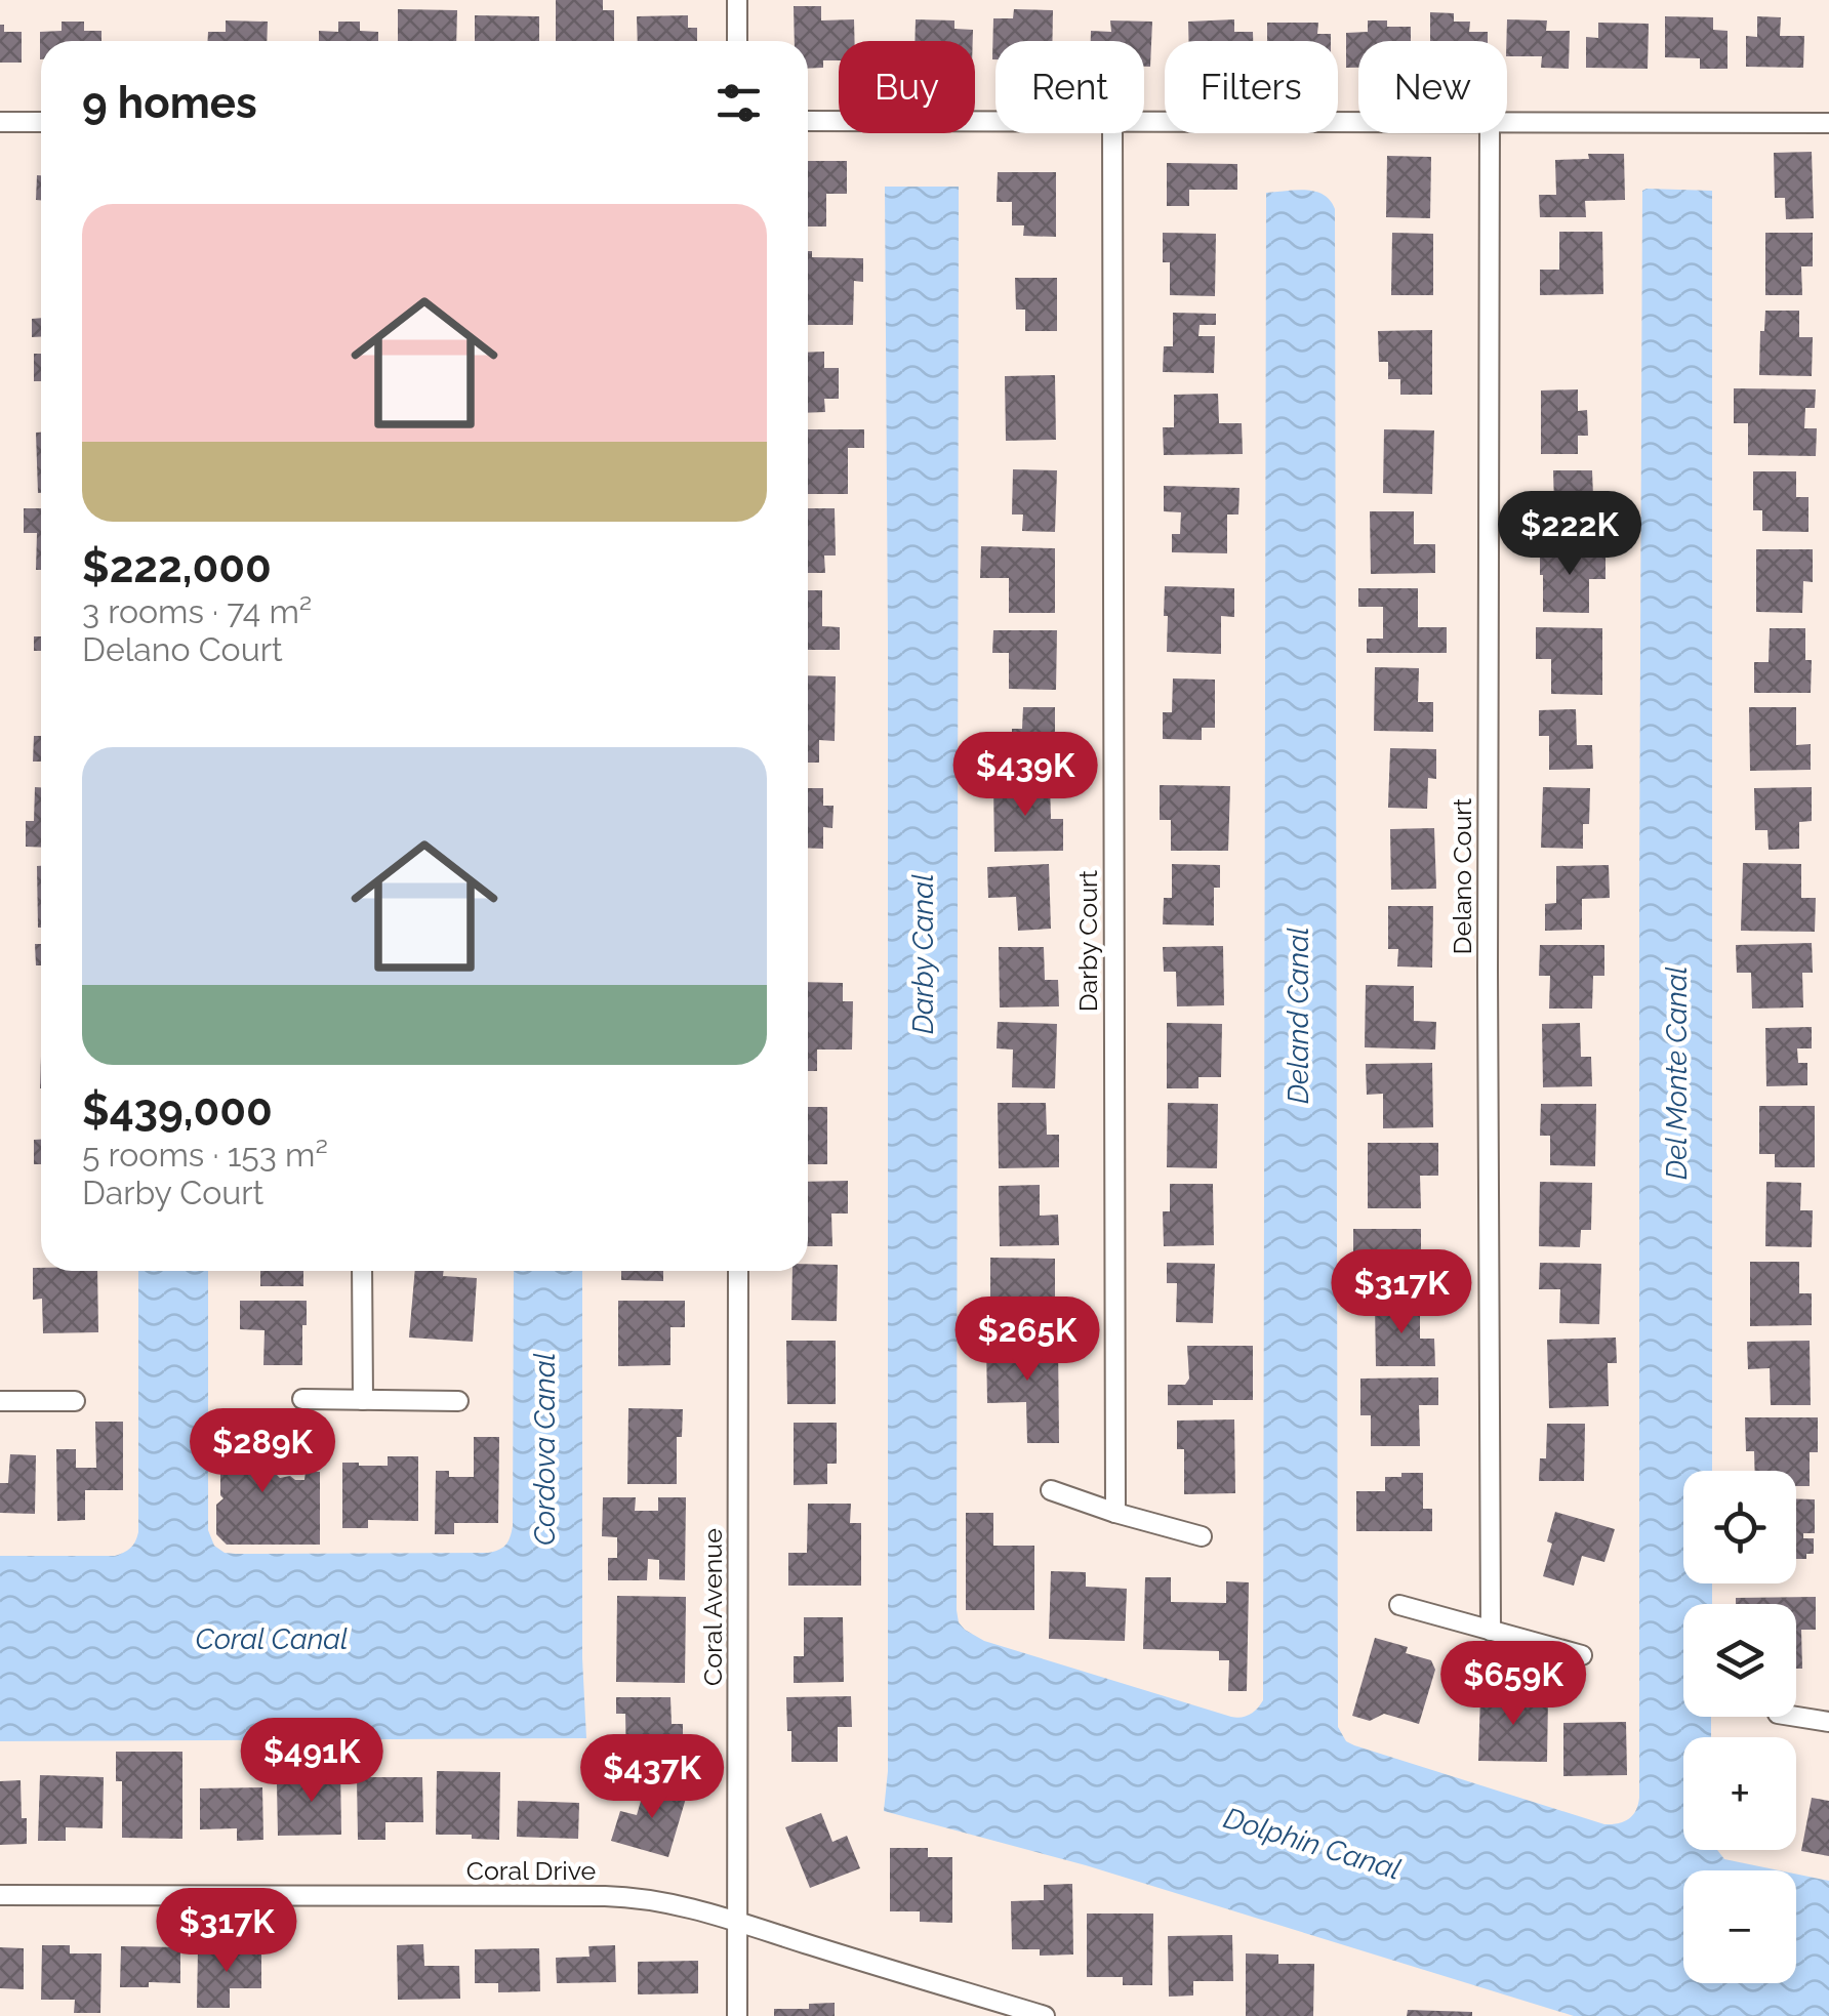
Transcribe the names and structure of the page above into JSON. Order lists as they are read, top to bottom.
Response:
{
  "streets": {
    "street": [
      "Delano Court",
      "Darby Court",
      "Coral Avenue",
      "Coral Drive"
    ]
  },
  "crossings": [
    ["Coral Avenue", "Coral Drive"]
  ],
  "water": [
    "Darby Canal",
    "Deland Canal",
    "Del Monte Canal",
    "Cordova Canal",
    "Coral Canal",
    "Dolphin Canal"
  ],
  "page": {
    "chip": [
      "Buy",
      "Rent",
      "Filters",
      "New"
    ],
    "heading": "9 homes",
    "list": [
      {
        "name": "$222,000",
        "note": "3 rooms · 74 m² · Delano Court"
      },
      {
        "name": "$439,000",
        "note": "5 rooms · 153 m² · Darby Court"
      }
    ],
    "price": [
      "$222K",
      "$439K",
      "$317K",
      "$265K",
      "$289K",
      "$659K",
      "$491K",
      "$437K",
      "$317K"
    ],
    "map_buttons": ["+", "−"]
  }
}
